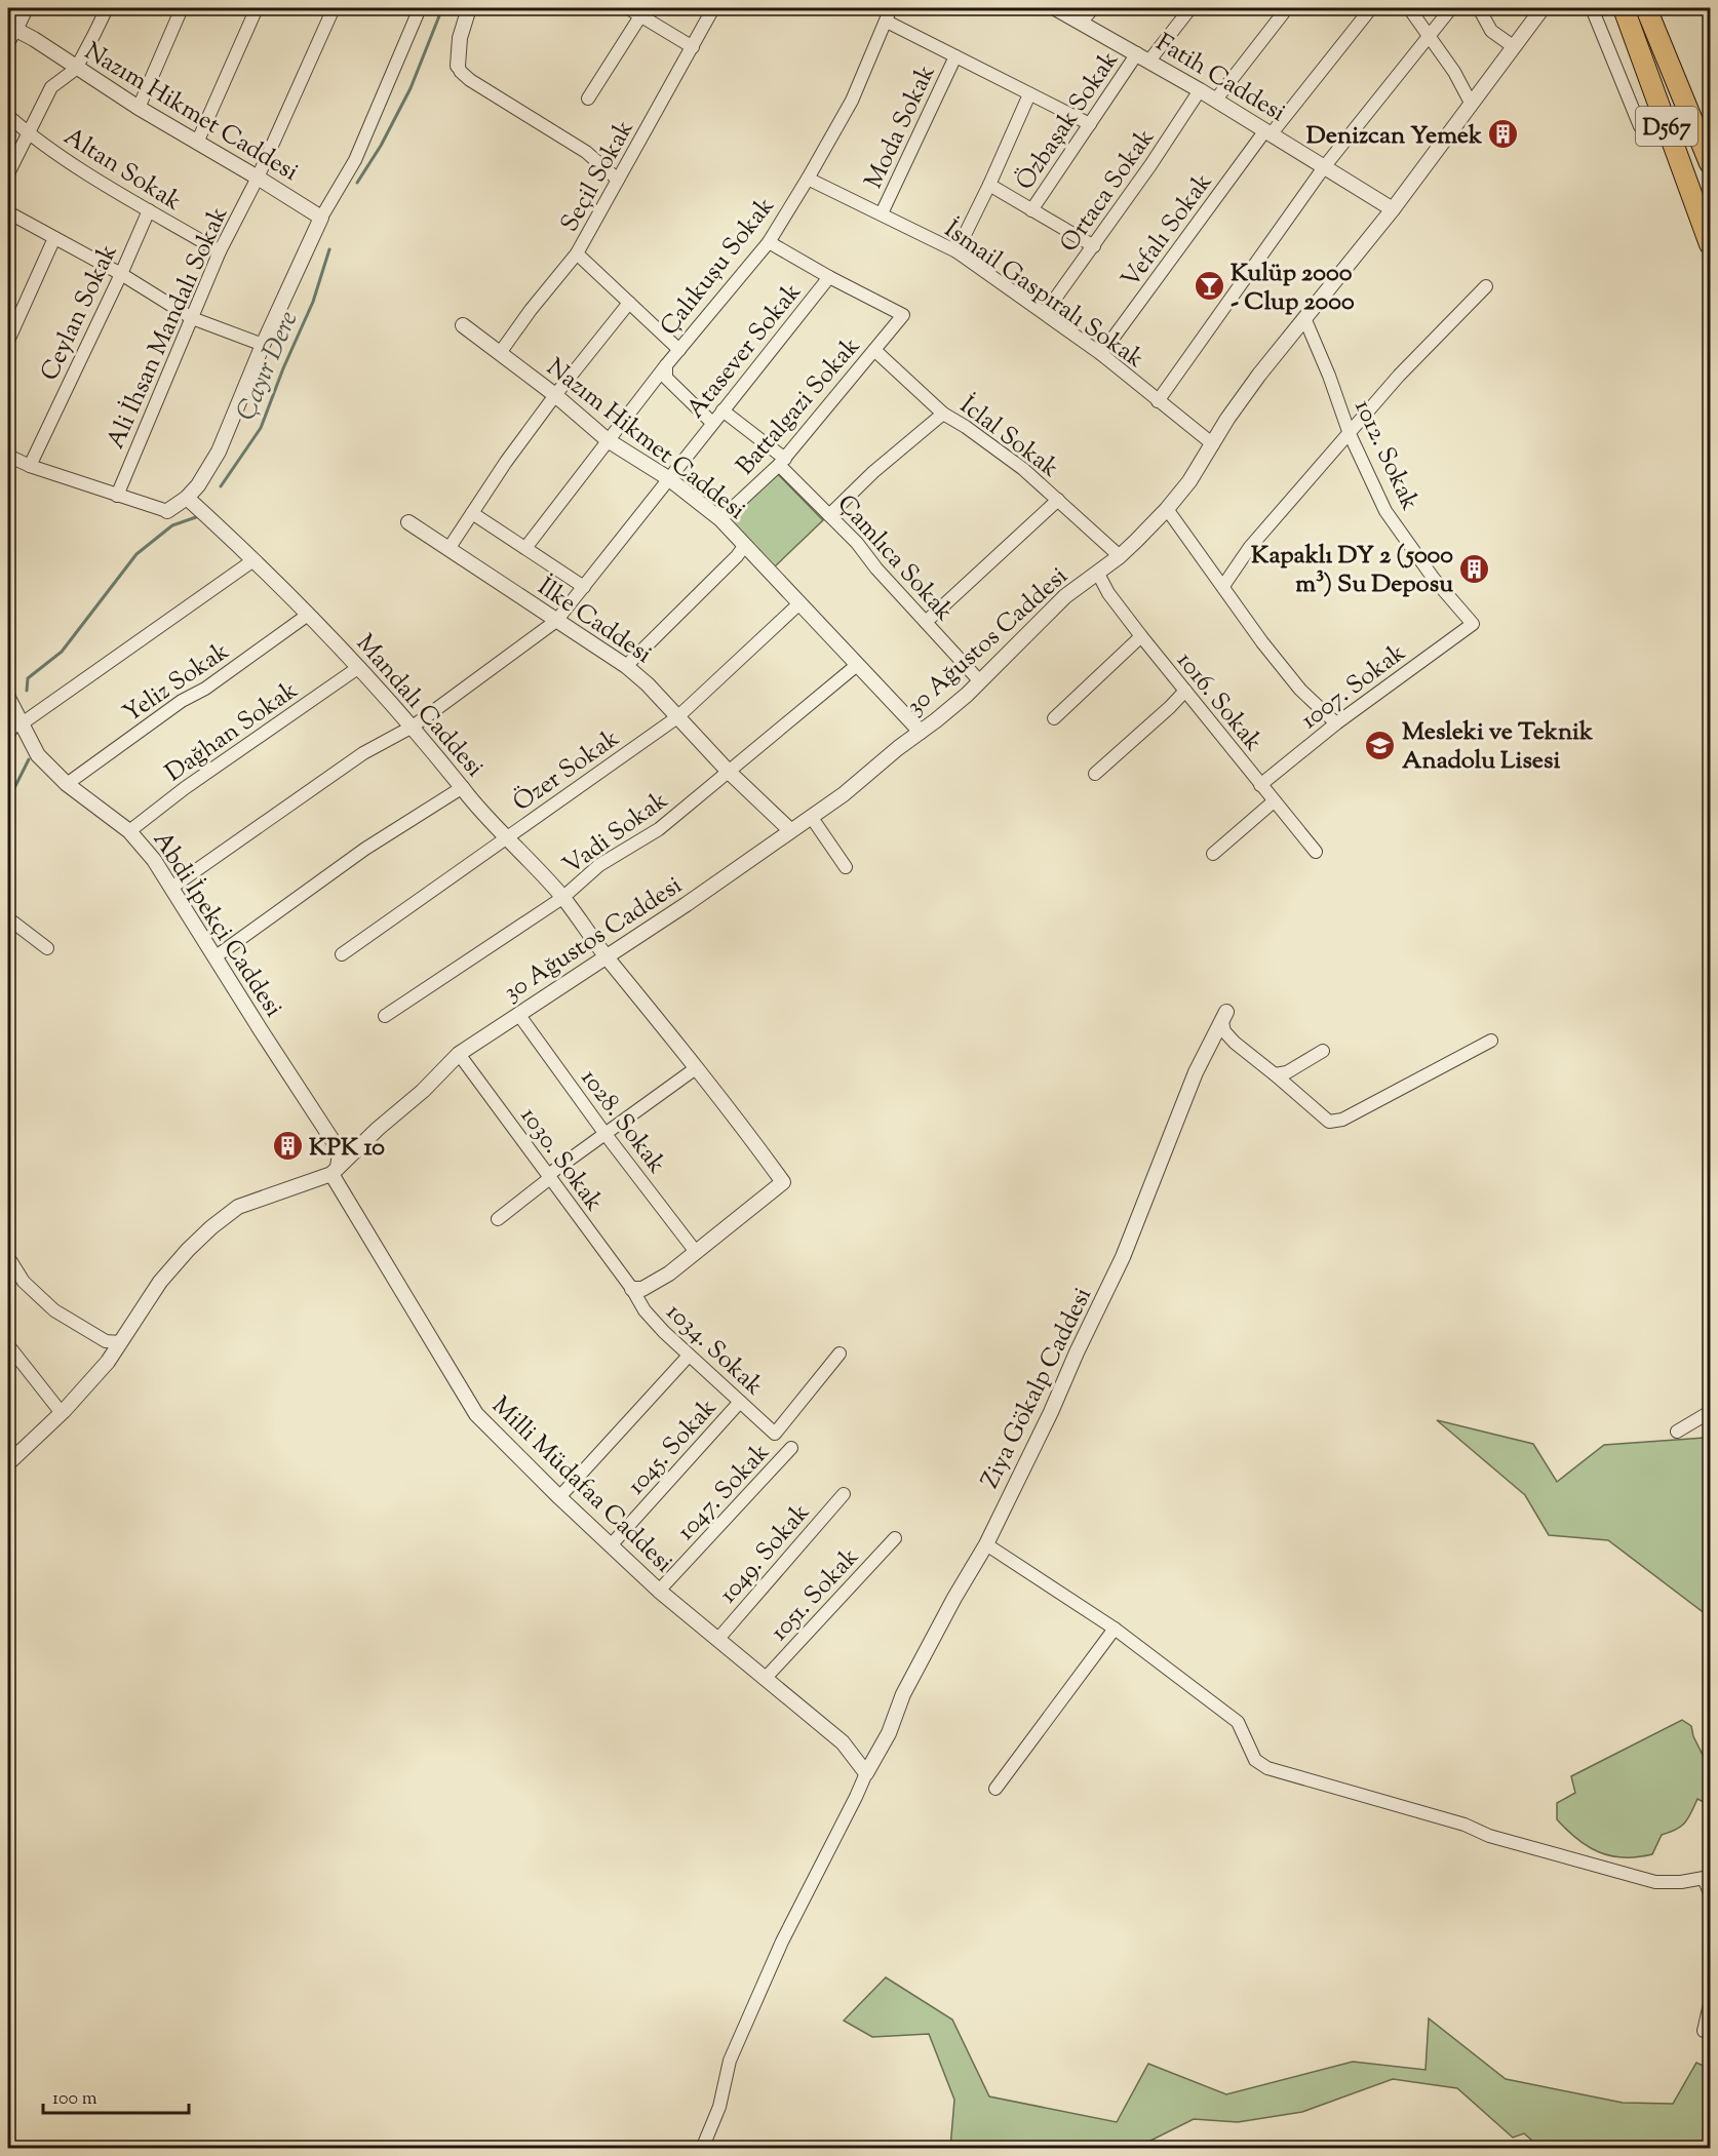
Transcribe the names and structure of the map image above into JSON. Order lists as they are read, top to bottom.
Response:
{
  "streets": {
    "highway": ["D567"],
    "street": [
      "Fatih Caddesi",
      "Nazım Hikmet Caddesi",
      "Özbaşak Sokak",
      "Moda Sokak",
      "Altan Sokak",
      "Seçil Sokak",
      "Ortaca Sokak",
      "Vefalı Sokak",
      "Çalıkuşu Sokak",
      "İsmail Gaspıralı Sokak",
      "Ceylan Sokak",
      "Ali İhsan Mandalı Sokak",
      "Atasever Sokak",
      "Battalgazi Sokak",
      "İclal Sokak",
      "1012. Sokak",
      "Çamlıca Sokak",
      "İlke Caddesi",
      "30 Ağustos Caddesi",
      "Yeliz Sokak",
      "1007. Sokak",
      "1016. Sokak",
      "Mandalı Caddesi",
      "Dağhan Sokak",
      "Özer Sokak",
      "Vadi Sokak",
      "Abdi İpekçi Caddesi",
      "1028. Sokak",
      "1030. Sokak",
      "1034. Sokak",
      "Ziya Gökalp Caddesi",
      "1045. Sokak",
      "Milli Müdafaa Caddesi",
      "1047. Sokak",
      "1049. Sokak",
      "1051. Sokak"
    ]
  },
  "crossings": [
    ["Fatih Caddesi", "Özbaşak Sokak"],
    ["Fatih Caddesi", "Ortaca Sokak"],
    ["Fatih Caddesi", "Vefalı Sokak"],
    ["Fatih Caddesi", "30 Ağustos Caddesi"],
    ["Nazım Hikmet Caddesi", "Seçil Sokak"],
    ["Nazım Hikmet Caddesi", "Çalıkuşu Sokak"],
    ["Nazım Hikmet Caddesi", "Ali İhsan Mandalı Sokak"],
    ["Nazım Hikmet Caddesi", "Atasever Sokak"],
    ["Nazım Hikmet Caddesi", "Battalgazi Sokak"],
    ["Nazım Hikmet Caddesi", "30 Ağustos Caddesi"],
    ["Nazım Hikmet Caddesi", "Özer Sokak"],
    ["Nazım Hikmet Caddesi", "Vadi Sokak"],
    ["Moda Sokak", "İsmail Gaspıralı Sokak"],
    ["Altan Sokak", "Ceylan Sokak"],
    ["Altan Sokak", "Ali İhsan Mandalı Sokak"],
    ["Ortaca Sokak", "İsmail Gaspıralı Sokak"],
    ["Vefalı Sokak", "İsmail Gaspıralı Sokak"],
    ["Çalıkuşu Sokak", "İsmail Gaspıralı Sokak"],
    ["Çalıkuşu Sokak", "Atasever Sokak"],
    ["İsmail Gaspıralı Sokak", "30 Ağustos Caddesi"],
    ["Atasever Sokak", "Battalgazi Sokak"],
    ["Atasever Sokak", "Çamlıca Sokak"],
    ["Atasever Sokak", "İlke Caddesi"],
    ["Atasever Sokak", "Mandalı Caddesi"],
    ["Atasever Sokak", "Abdi İpekçi Caddesi"],
    ["Battalgazi Sokak", "İclal Sokak"],
    ["Battalgazi Sokak", "Çamlıca Sokak"],
    ["İclal Sokak", "30 Ağustos Caddesi"],
    ["1012. Sokak", "30 Ağustos Caddesi"],
    ["1012. Sokak", "1007. Sokak"],
    ["Çamlıca Sokak", "30 Ağustos Caddesi"],
    ["İlke Caddesi", "30 Ağustos Caddesi"],
    ["İlke Caddesi", "Özer Sokak"],
    ["İlke Caddesi", "Vadi Sokak"],
    ["30 Ağustos Caddesi", "1016. Sokak"],
    ["30 Ağustos Caddesi", "Mandalı Caddesi"],
    ["30 Ağustos Caddesi", "Abdi İpekçi Caddesi"],
    ["30 Ağustos Caddesi", "1028. Sokak"],
    ["30 Ağustos Caddesi", "1030. Sokak"],
    ["30 Ağustos Caddesi", "Milli Müdafaa Caddesi"],
    ["Yeliz Sokak", "Mandalı Caddesi"],
    ["Yeliz Sokak", "Abdi İpekçi Caddesi"],
    ["1007. Sokak", "1016. Sokak"],
    ["Mandalı Caddesi", "Dağhan Sokak"],
    ["Mandalı Caddesi", "Özer Sokak"],
    ["Mandalı Caddesi", "Vadi Sokak"],
    ["Mandalı Caddesi", "1028. Sokak"],
    ["Dağhan Sokak", "Abdi İpekçi Caddesi"],
    ["Abdi İpekçi Caddesi", "Milli Müdafaa Caddesi"],
    ["1030. Sokak", "1034. Sokak"],
    ["1034. Sokak", "1045. Sokak"],
    ["Ziya Gökalp Caddesi", "Milli Müdafaa Caddesi"],
    ["1045. Sokak", "Milli Müdafaa Caddesi"],
    ["Milli Müdafaa Caddesi", "1047. Sokak"],
    ["Milli Müdafaa Caddesi", "1049. Sokak"],
    ["Milli Müdafaa Caddesi", "1051. Sokak"]
  ],
  "water": ["Çayır Dere"],
  "places": {
    "building": ["Denizcan Yemek", "Kapaklı DY 2 (5000 m³) Su Deposu", "KPK 10"],
    "bar": ["Kulüp 2000 - Clup 2000"],
    "school or university": ["Mesleki ve Teknik Anadolu Lisesi"]
  },
  "scale_bar": "100 m"
}
